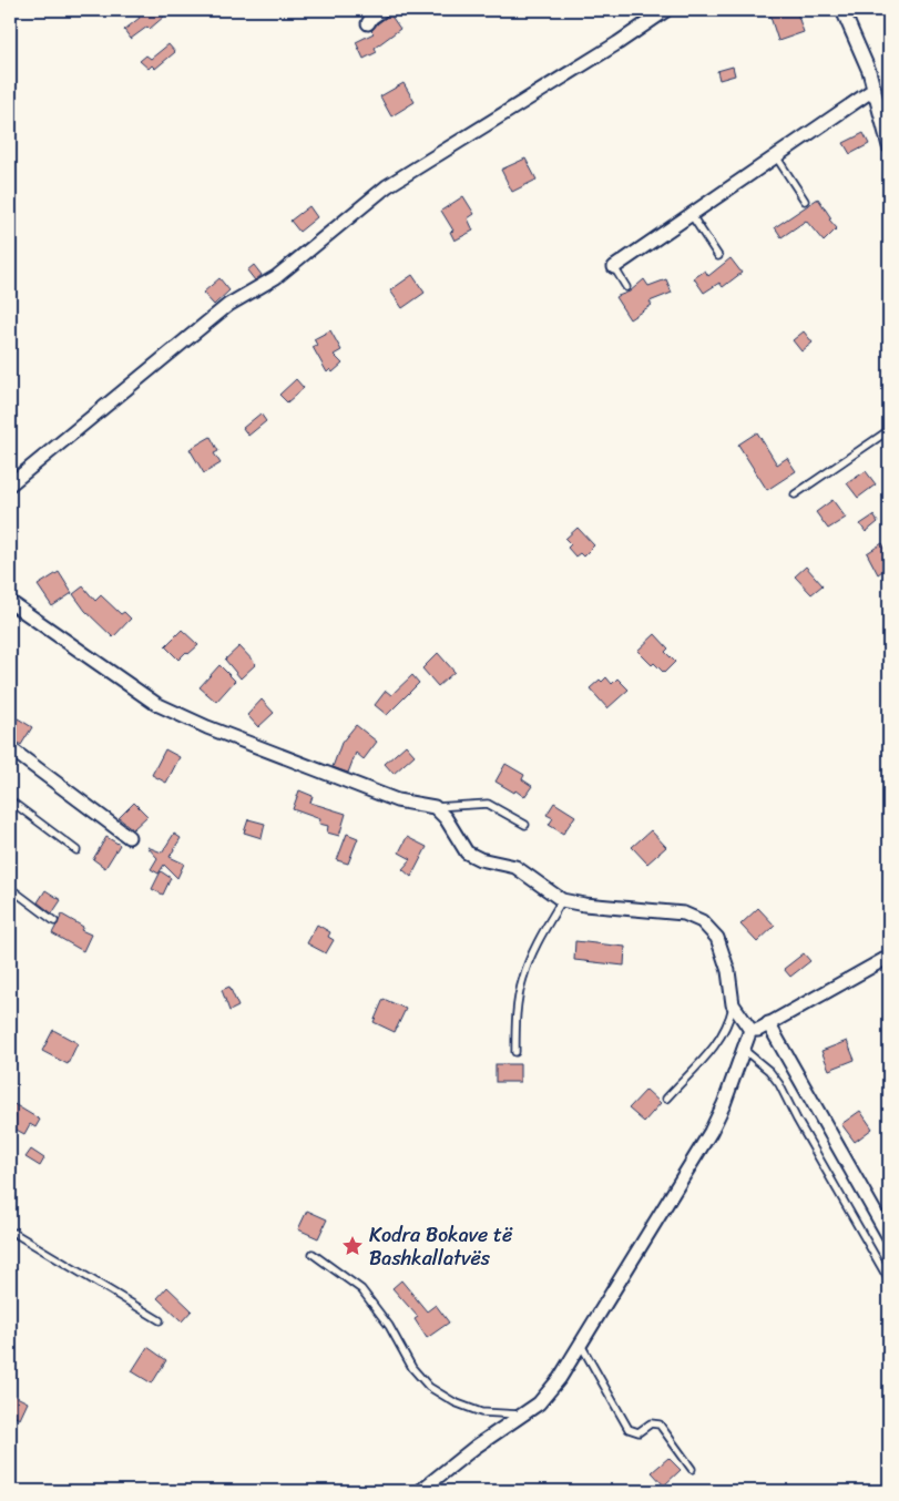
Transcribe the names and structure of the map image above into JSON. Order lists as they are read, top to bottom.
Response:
{
  "places": {
    "place": ["Kodra Bokave të Bashkallatvës"]
  }
}
